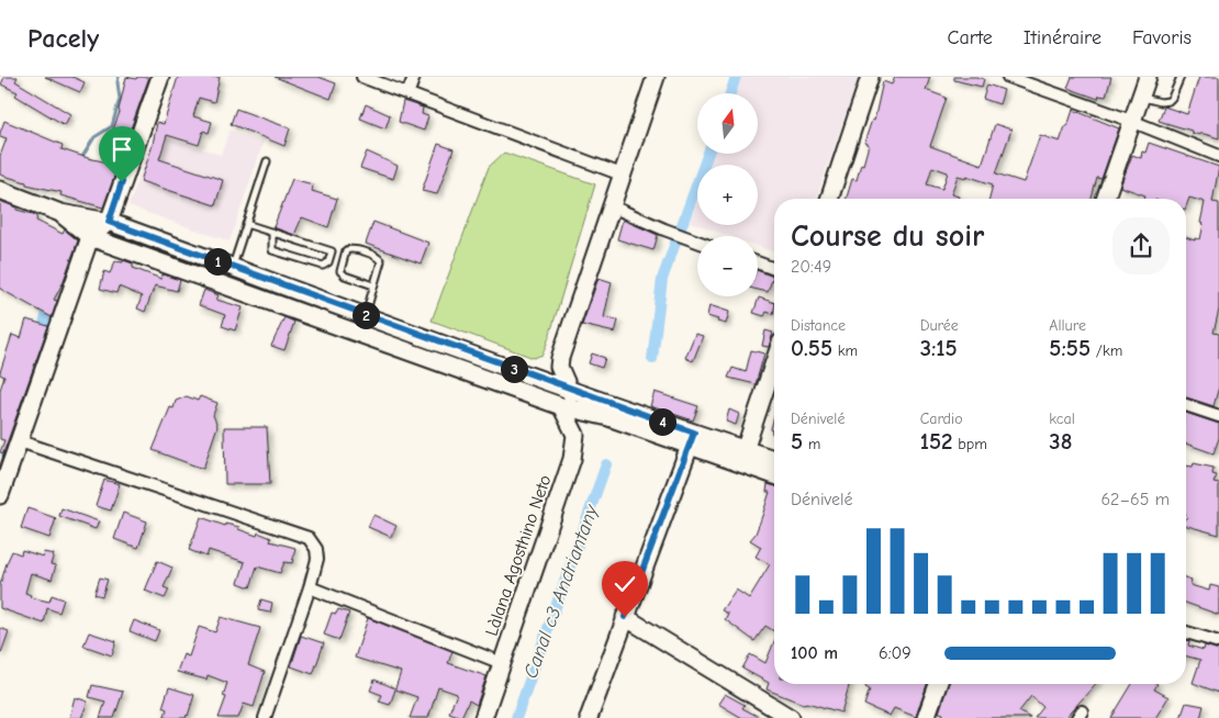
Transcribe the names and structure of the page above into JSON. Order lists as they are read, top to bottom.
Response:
{
  "streets": {
    "street": ["Làlana Agosthino Neto"]
  },
  "water": ["Canal c3 Andriantany"],
  "north": "top",
  "page": {
    "header": "Pacely",
    "nav": ["Carte", "Itinéraire", "Favoris"],
    "map_buttons": ["+", "−"],
    "heading": ["Course du soir", "20:49"],
    "pins": [
      "1",
      "2",
      "3",
      "4"
    ],
    "stats": [
      ["Distance", "0.55 km"],
      ["Durée", "3:15"],
      ["Allure", "5:55 /km"],
      ["Dénivelé", "5 m"],
      ["Cardio", "152 bpm"],
      ["kcal", "38"]
    ],
    "chart": ["Dénivelé", "62–65 m"],
    "list": [
      {
        "name": "100 m",
        "note": "6:09"
      }
    ]
  }
}
